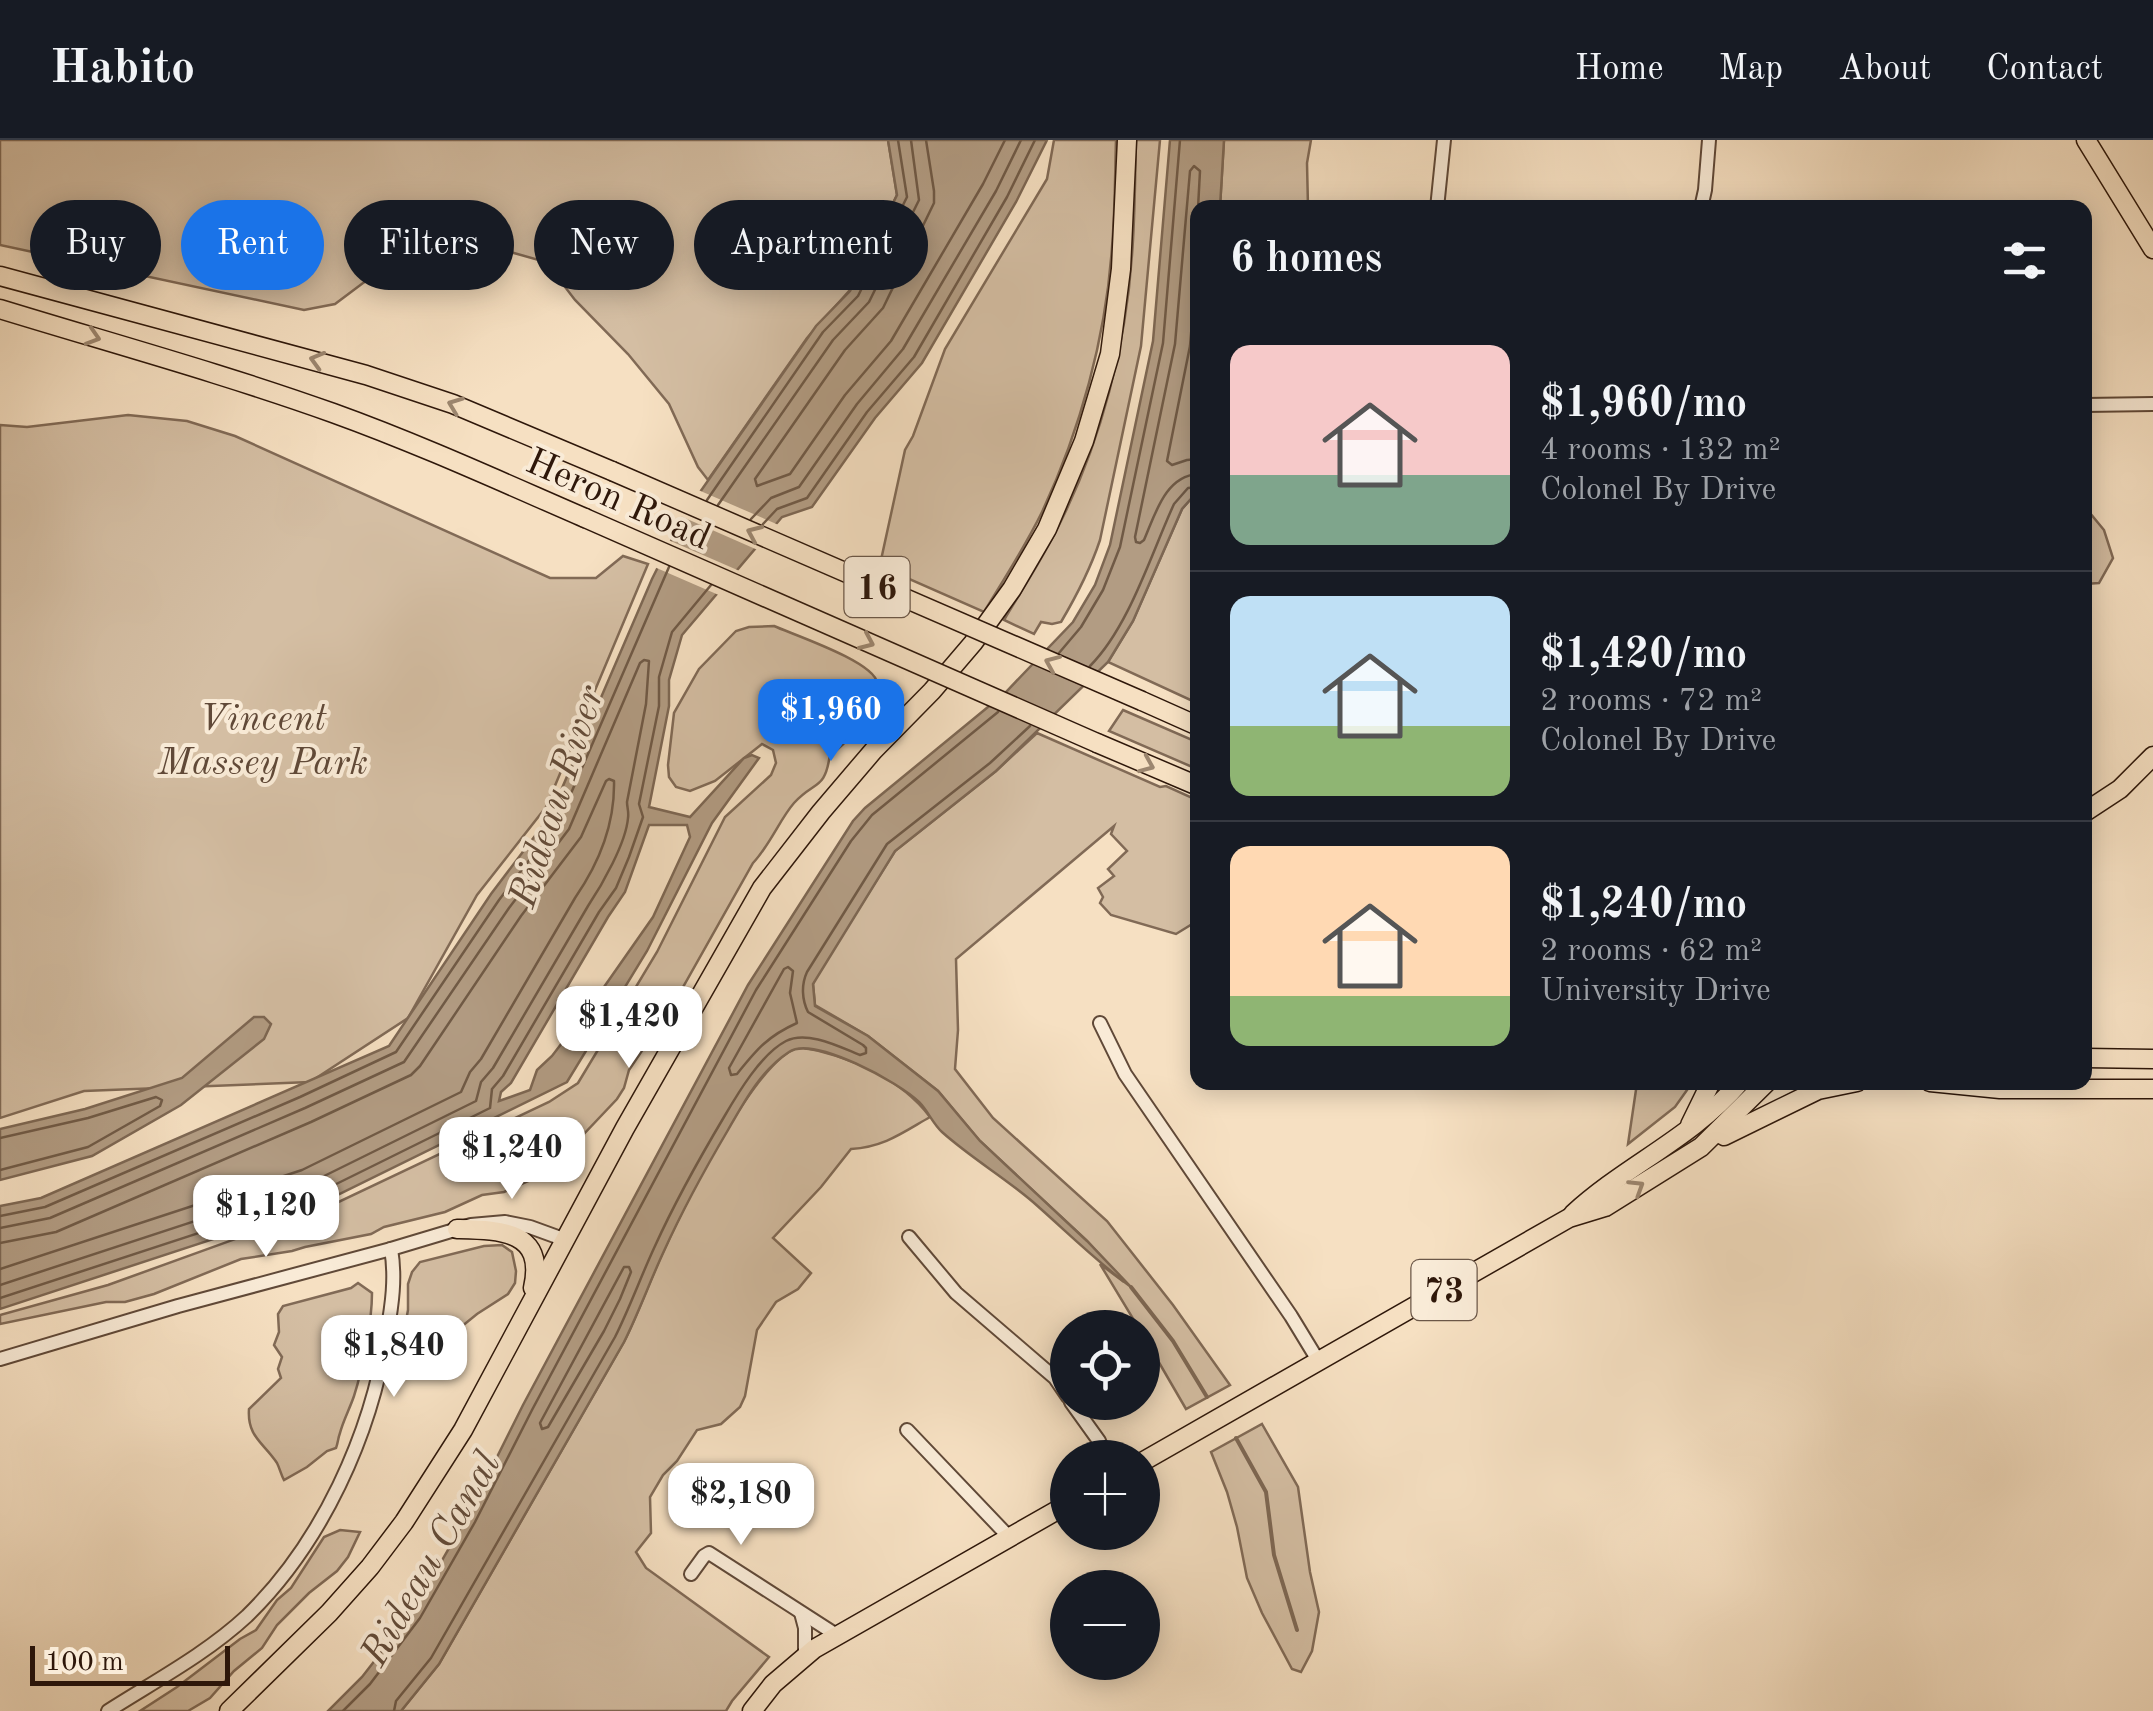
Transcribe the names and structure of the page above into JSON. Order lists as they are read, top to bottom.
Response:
{
  "streets": {
    "main road": ["Heron Road", "16", "73"]
  },
  "water": ["Rideau River", "Rideau Canal"],
  "parks": ["Vincent Massey Park"],
  "scale_bar": "100 m",
  "page": {
    "header": "Habito",
    "nav": [
      "Home",
      "Map",
      "About",
      "Contact"
    ],
    "chip": [
      "Buy",
      "Rent",
      "Filters",
      "New",
      "Apartment"
    ],
    "heading": "6 homes",
    "list": [
      {
        "name": "$1,960/mo",
        "note": "4 rooms · 132 m² · Colonel By Drive"
      },
      {
        "name": "$1,420/mo",
        "note": "2 rooms · 72 m² · Colonel By Drive"
      },
      {
        "name": "$1,240/mo",
        "note": "2 rooms · 62 m² · University Drive"
      }
    ],
    "price": [
      "$1,960",
      "$1,420",
      "$1,240",
      "$1,120",
      "$1,840",
      "$2,180"
    ],
    "map_buttons": ["+", "−"],
    "scale": "100 m"
  }
}
